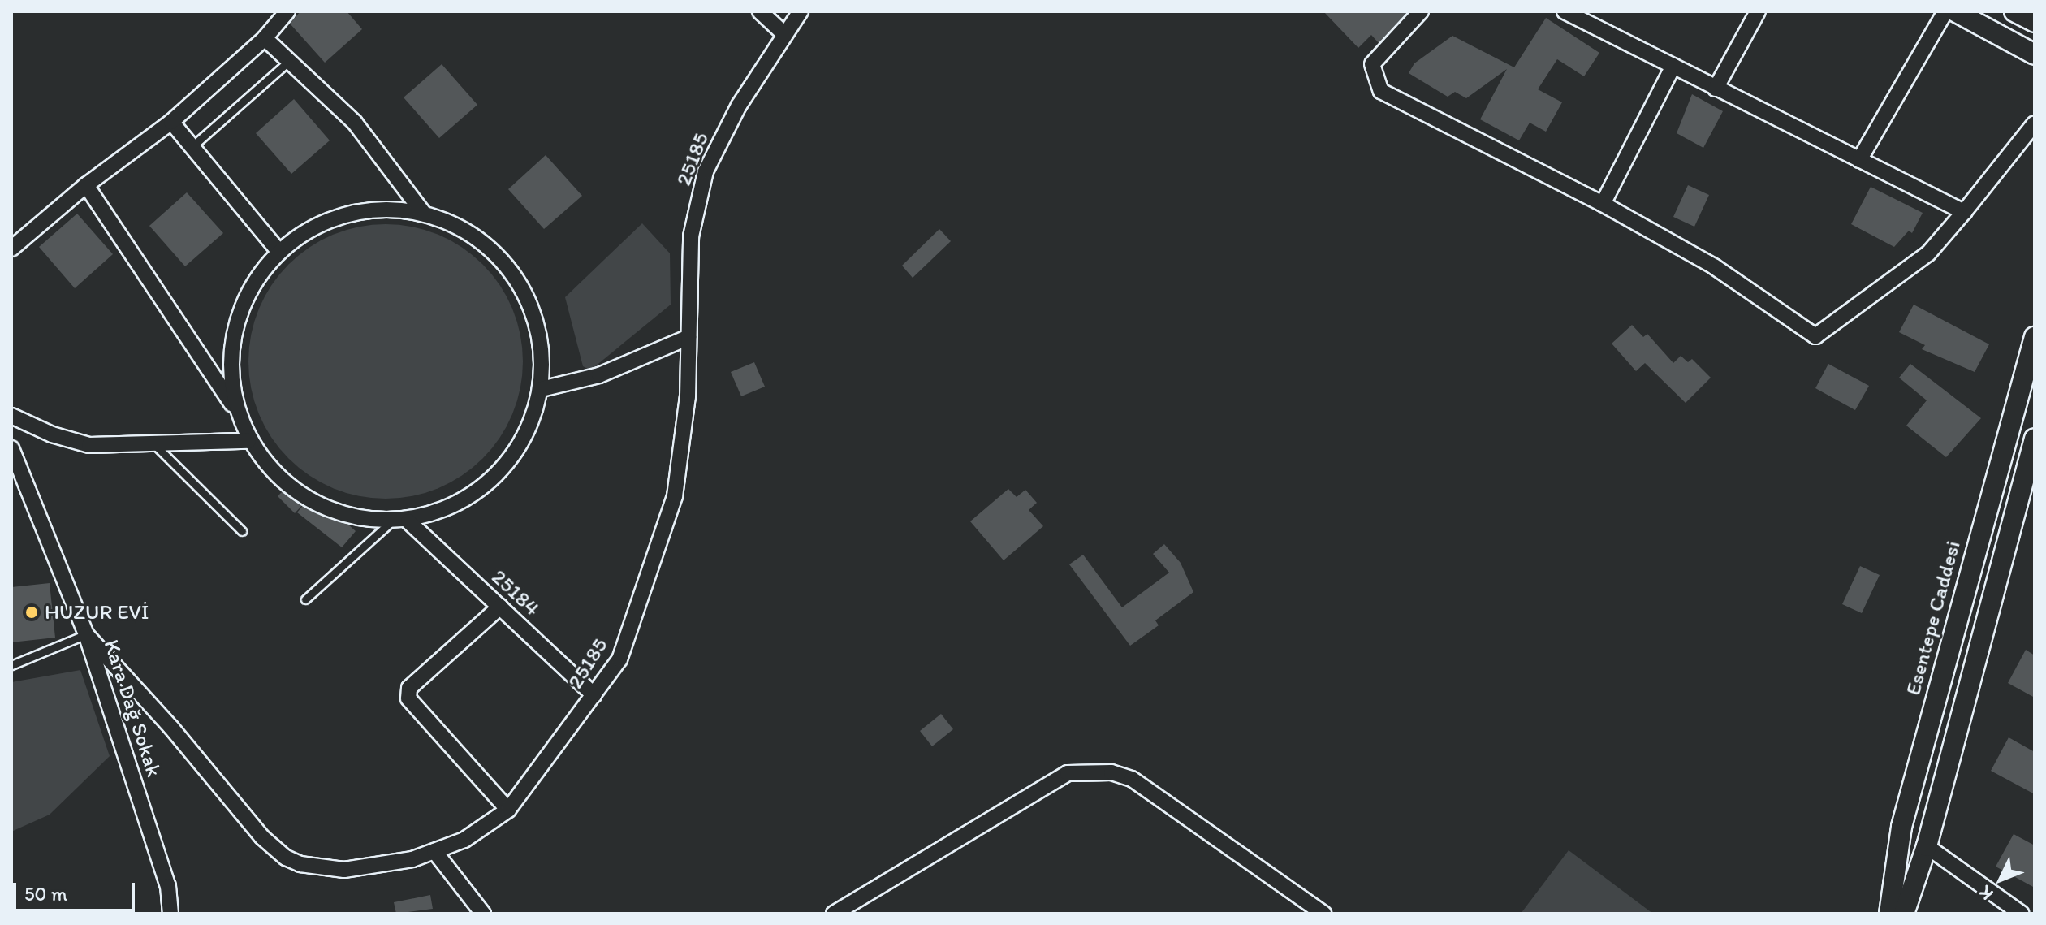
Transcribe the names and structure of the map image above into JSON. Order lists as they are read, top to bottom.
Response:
{
  "streets": {
    "main road": ["Esentepe Caddesi"],
    "street": ["25185", "25184", "Kara Dağ Sokak"]
  },
  "crossings": [
    ["25185", "25184"],
    ["25185", "Kara Dağ Sokak"]
  ],
  "places": ["HUZUR EVİ"],
  "scale_bar": "50 m",
  "north": "bottom left"
}
